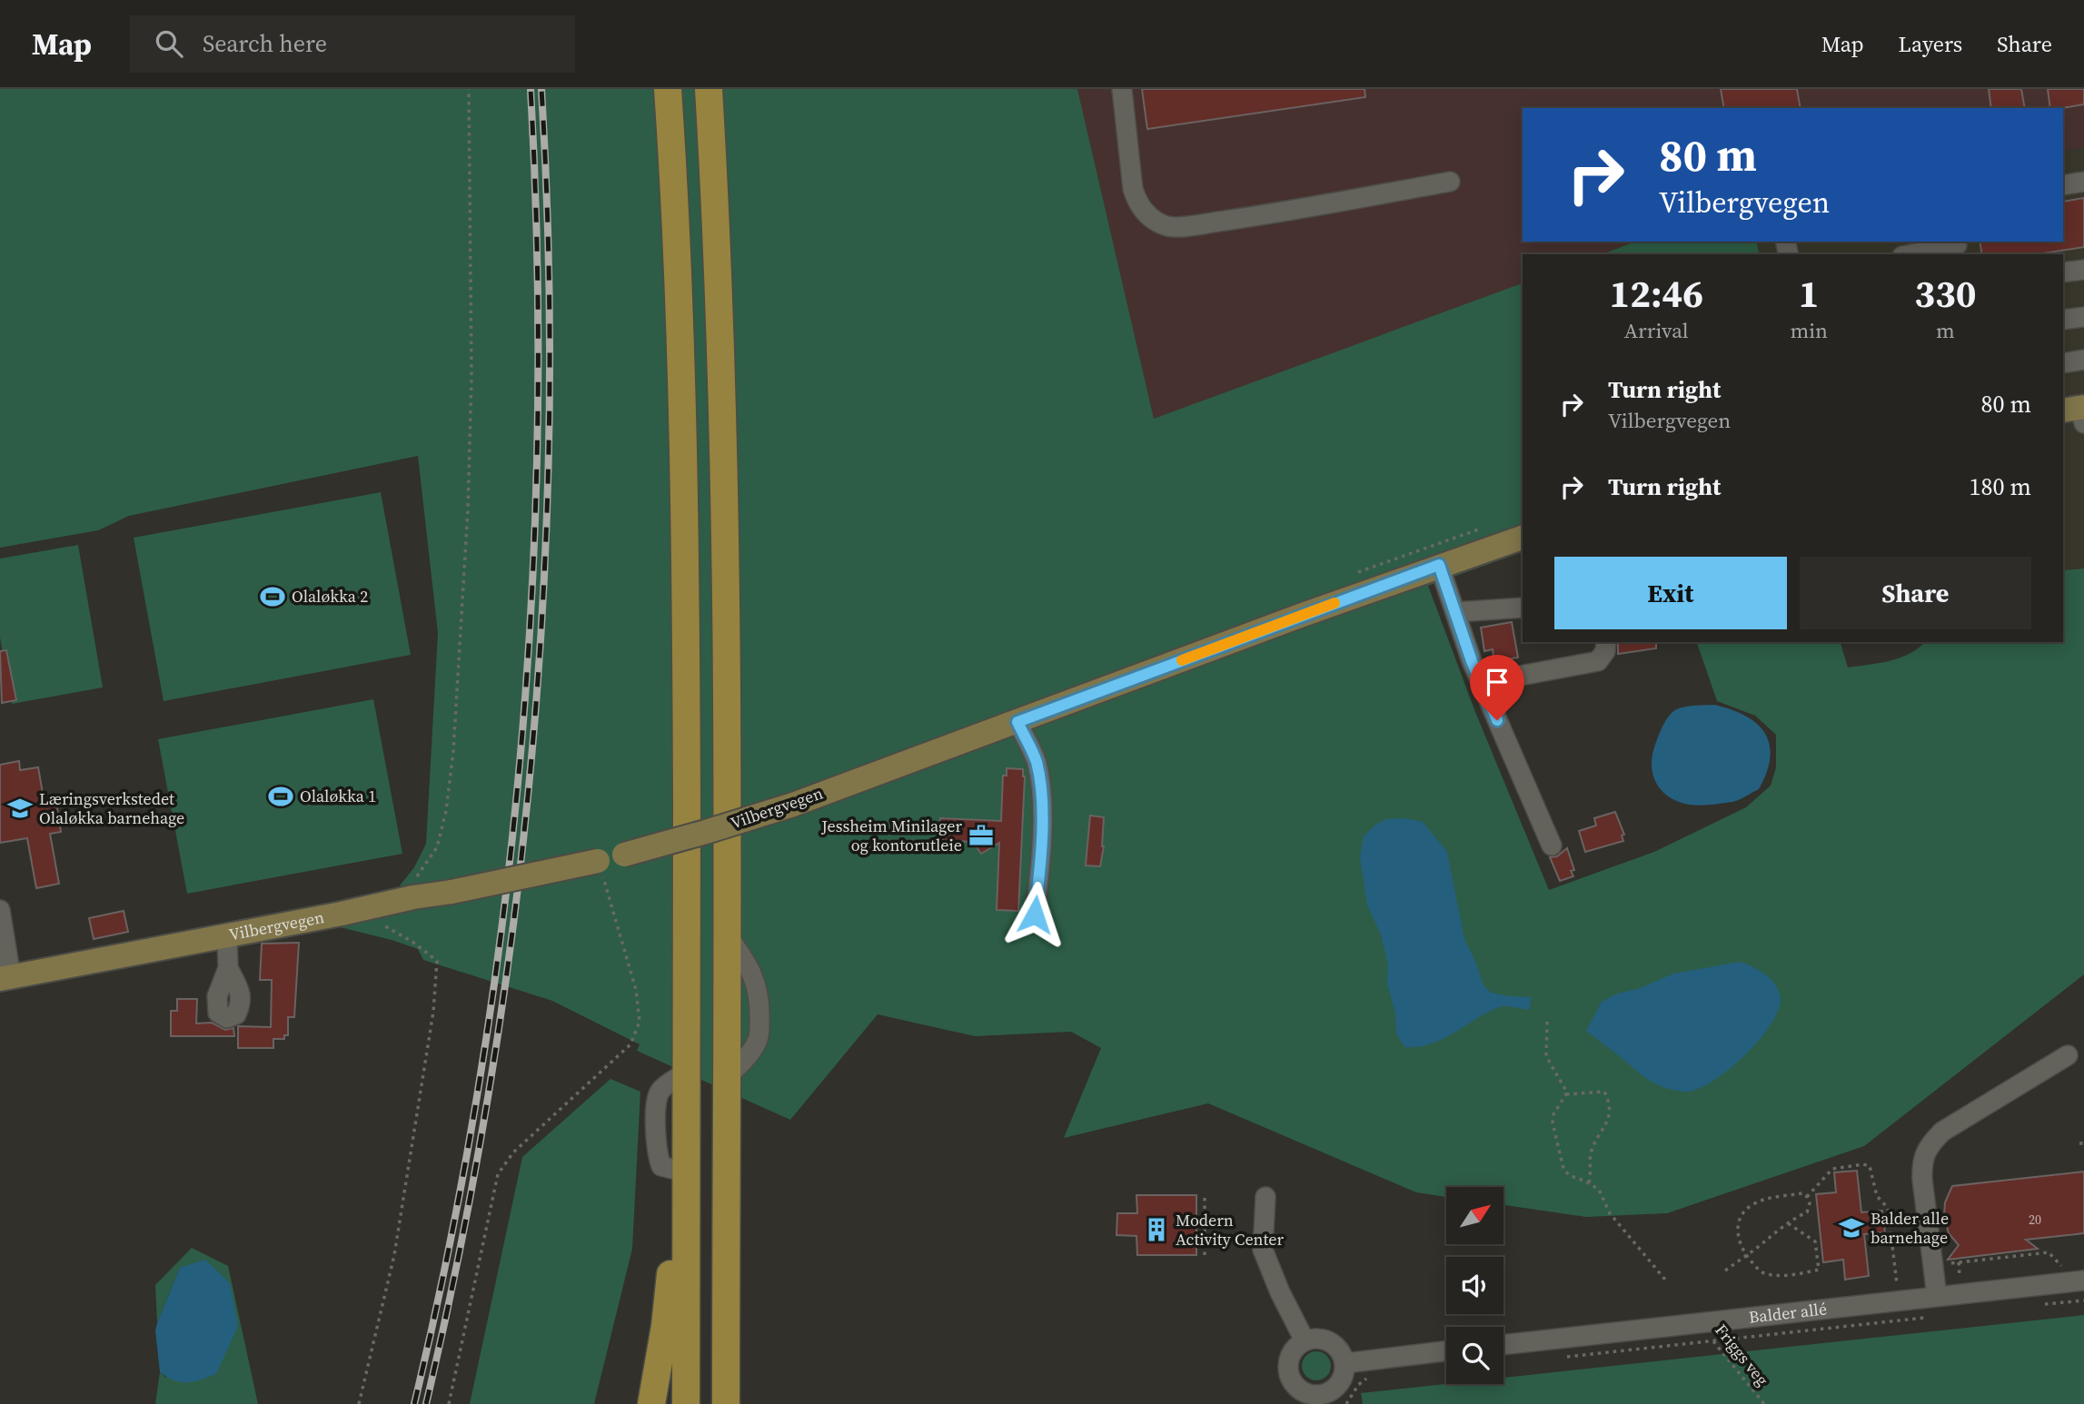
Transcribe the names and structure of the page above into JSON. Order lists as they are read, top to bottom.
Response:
{
  "streets": {
    "main road": ["Vilbergvegen"],
    "street": ["Balder allé"],
    "path": ["Friggs veg"]
  },
  "crossings": [
    ["Balder allé", "Friggs veg"]
  ],
  "places": {
    "sports": ["Olaløkka 2", "Olaløkka 1"],
    "school or university": ["Læringsverkstedet Olaløkka barnehage", "Balder alle barnehage"],
    "office": ["Jessheim Minilager og kontorutleie"],
    "building": ["Modern Activity Center"]
  },
  "house_numbers": ["20"],
  "north": "top right",
  "page": {
    "header": "Map",
    "search": "Search here",
    "nav": ["Map", "Layers", "Share"],
    "turn": ["80 m", "Vilbergvegen"],
    "eta": [
      "12:46",
      "Arrival",
      "1",
      "min",
      "330",
      "m"
    ],
    "list": [
      {
        "name": "Turn right",
        "note": "Vilbergvegen",
        "value": "80 m"
      },
      {
        "name": "Turn right",
        "value": "180 m"
      }
    ],
    "buttons": ["Exit", "Share"]
  }
}
